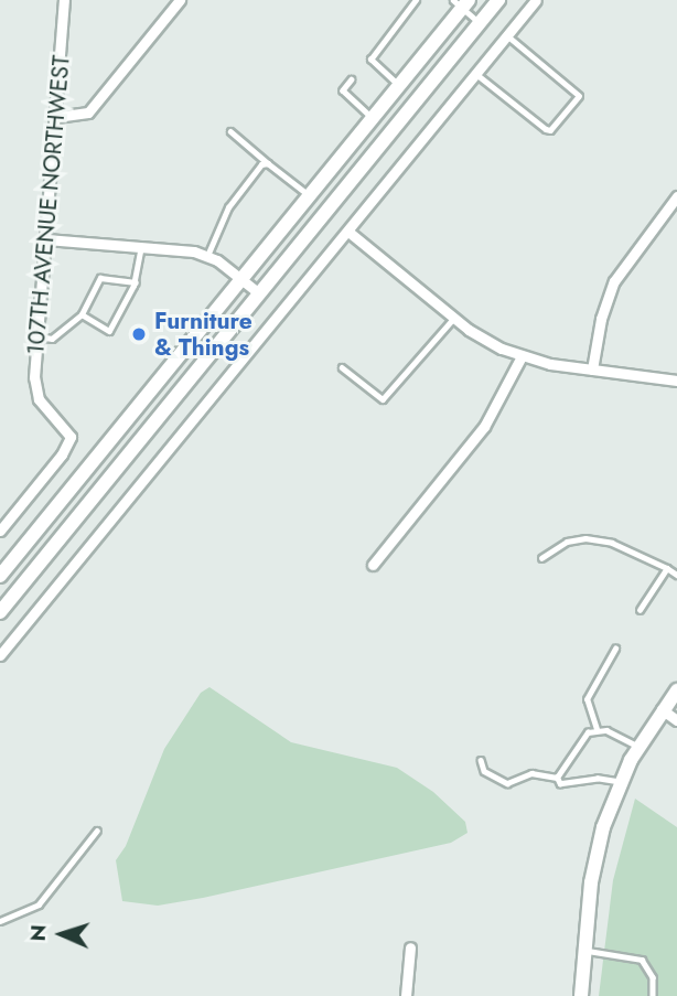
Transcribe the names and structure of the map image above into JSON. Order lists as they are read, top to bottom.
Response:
{
  "streets": {
    "street": ["107TH AVENUE NORTHWEST"]
  },
  "places": ["Furniture & Things"],
  "north": "left"
}
